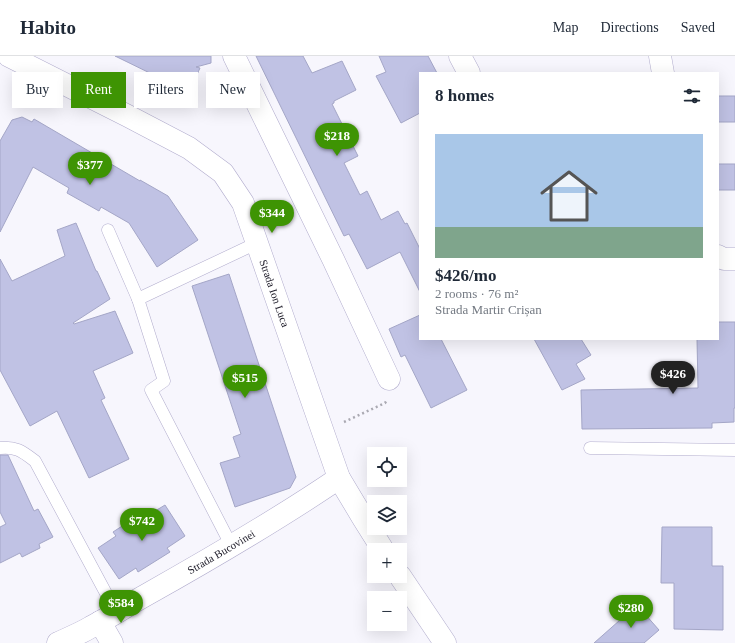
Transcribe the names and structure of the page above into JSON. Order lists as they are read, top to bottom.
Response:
{
  "streets": {
    "street": ["Strada Ion Luca", "Strada Bucovinei"]
  },
  "crossings": [
    ["Strada Ion Luca", "Strada Bucovinei"]
  ],
  "page": {
    "header": "Habito",
    "nav": ["Map", "Directions", "Saved"],
    "chip": [
      "Buy",
      "Rent",
      "Filters",
      "New"
    ],
    "heading": "8 homes",
    "list": [
      {
        "name": "$426/mo",
        "note": "2 rooms · 76 m² · Strada Martir Crișan"
      }
    ],
    "price": [
      "$218",
      "$377",
      "$344",
      "$426",
      "$515",
      "$742",
      "$584",
      "$280"
    ],
    "map_buttons": ["+", "−"]
  }
}
